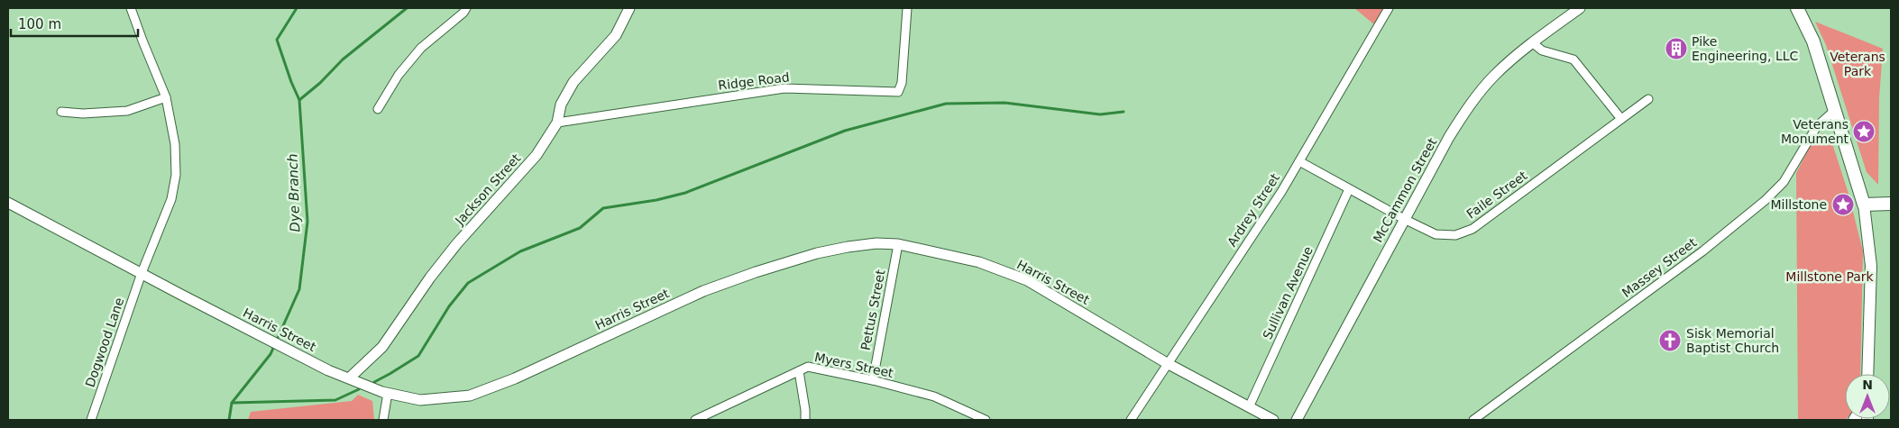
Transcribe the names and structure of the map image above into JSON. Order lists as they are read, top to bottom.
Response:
{
  "streets": {
    "street": [
      "Ridge Road",
      "Jackson Street",
      "McCammon Street",
      "Faile Street",
      "Ardrey Street",
      "Massey Street",
      "Harris Street",
      "Sullivan Avenue",
      "Pettus Street",
      "Dogwood Lane",
      "Myers Street"
    ]
  },
  "crossings": [
    ["Ridge Road", "Jackson Street"],
    ["Jackson Street", "Harris Street"],
    ["McCammon Street", "Faile Street"],
    ["Faile Street", "Ardrey Street"],
    ["Faile Street", "Sullivan Avenue"],
    ["Ardrey Street", "Harris Street"],
    ["Harris Street", "Sullivan Avenue"],
    ["Harris Street", "Pettus Street"],
    ["Harris Street", "Dogwood Lane"],
    ["Pettus Street", "Myers Street"]
  ],
  "water": ["Dye Branch"],
  "parks": ["Veterans Park", "Millstone Park"],
  "places": {
    "building": ["Pike Engineering, LLC"],
    "place": ["Veterans Monument", "Millstone"],
    "church": ["Sisk Memorial Baptist Church"]
  },
  "scale_bar": "100 m",
  "north": "top"
}
